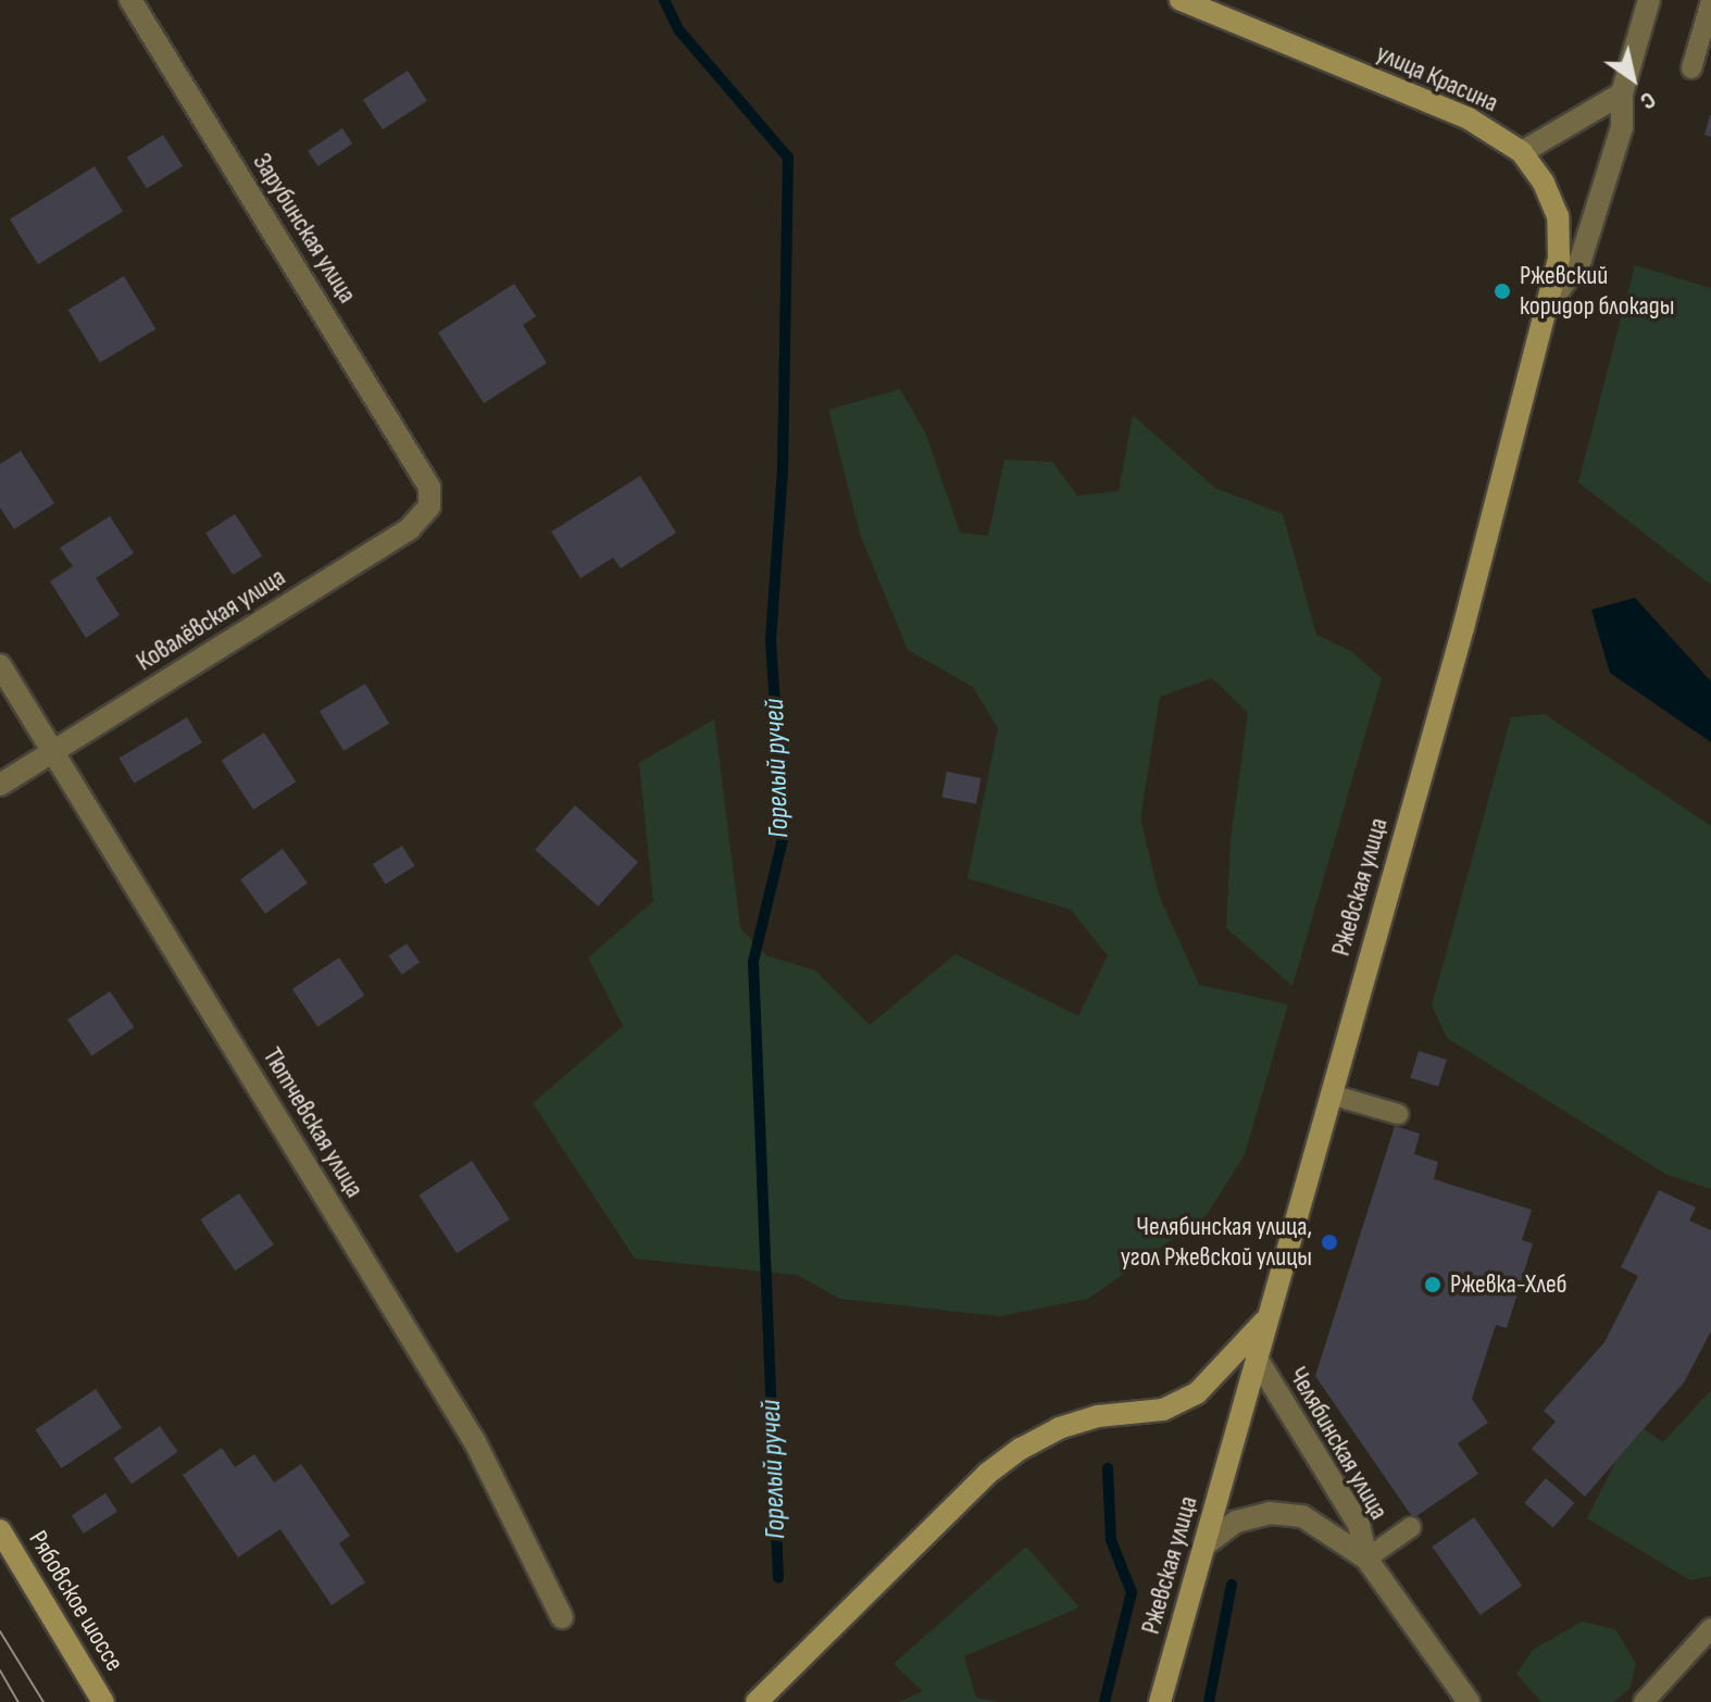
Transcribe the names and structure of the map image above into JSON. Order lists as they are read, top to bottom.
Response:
{
  "streets": {
    "main road": ["улица Красина", "Ржевская улица", "Рябовское шоссе"],
    "street": [
      "Зарубинская улица",
      "Ковалёвская улица",
      "Тютчевская улица",
      "Челябинская улица"
    ]
  },
  "crossings": [
    ["улица Красина", "Ржевская улица"],
    ["Зарубинская улица", "Ковалёвская улица"],
    ["Ковалёвская улица", "Тютчевская улица"],
    ["Ржевская улица", "Челябинская улица"]
  ],
  "water": ["Горелый ручей"],
  "places": ["Ржевский коридор блокады", "Челябинская улица, угол Ржевской улицы", "Ржевка-Хлеб"],
  "north": "bottom right"
}
